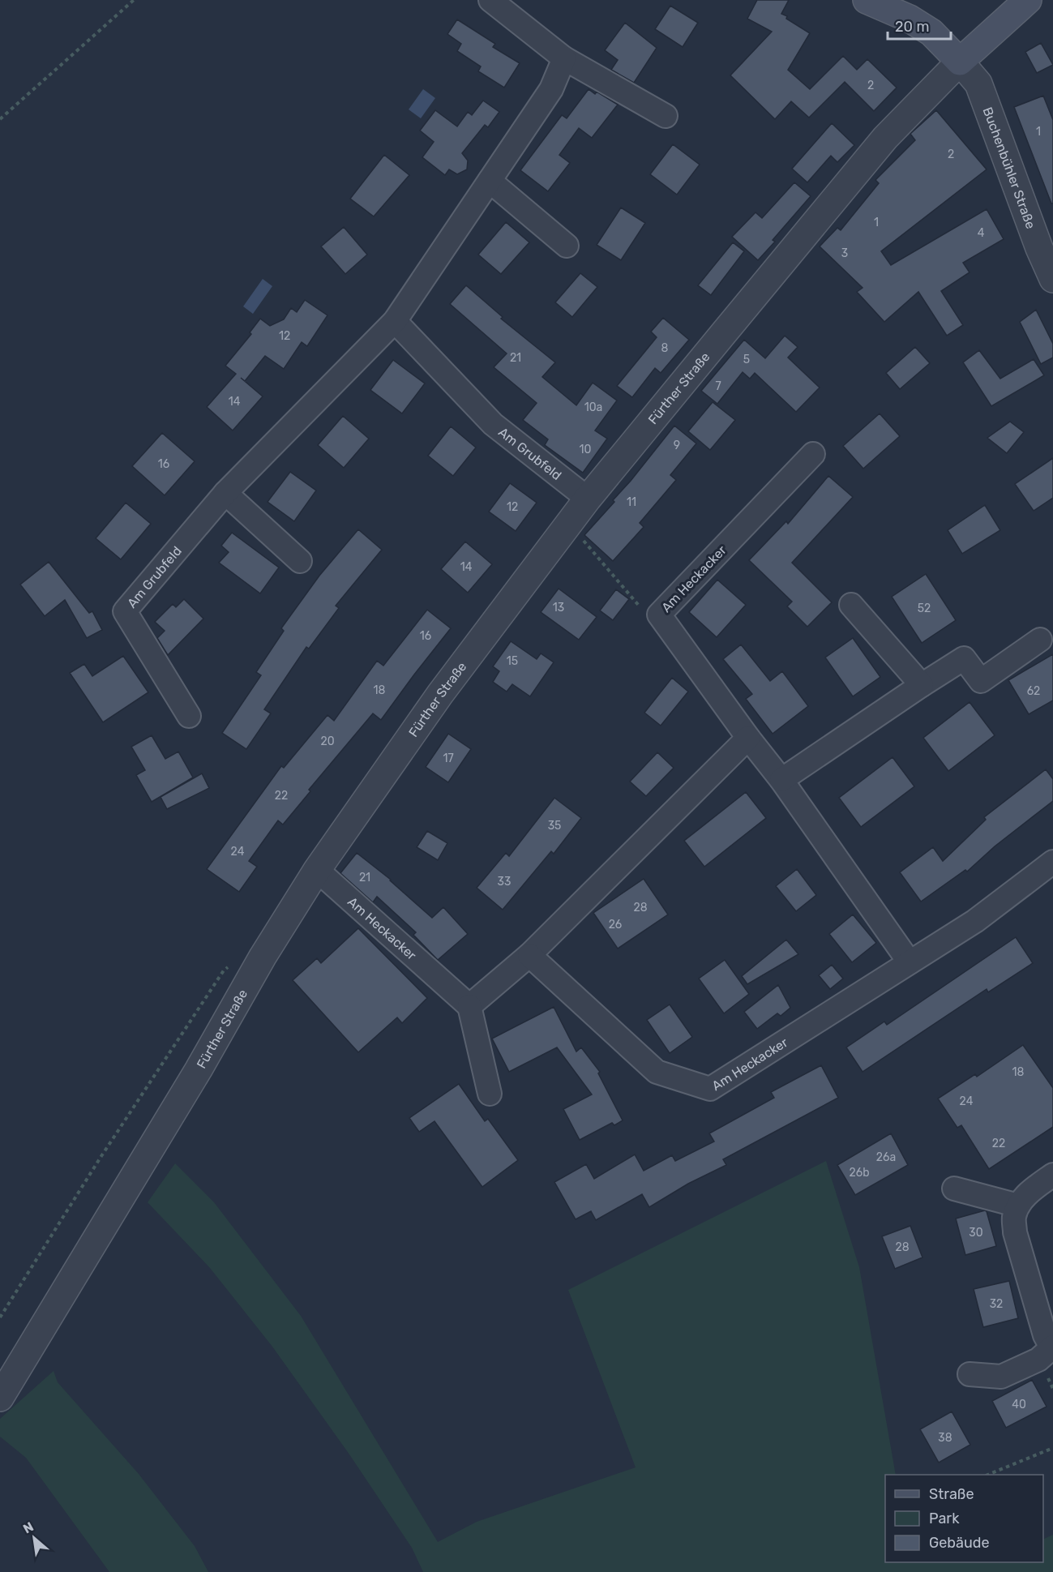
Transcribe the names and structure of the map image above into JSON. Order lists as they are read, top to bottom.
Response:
{
  "streets": {
    "street": [
      "Buchenbühler Straße",
      "Fürther Straße",
      "Am Grubfeld",
      "Am Heckacker"
    ]
  },
  "crossings": [
    ["Buchenbühler Straße", "Fürther Straße"],
    ["Fürther Straße", "Am Grubfeld"],
    ["Fürther Straße", "Am Heckacker"]
  ],
  "house_numbers": [
    "2",
    "1",
    "2",
    "1",
    "4",
    "3",
    "12",
    "8",
    "21",
    "5",
    "7",
    "14",
    "10a",
    "9",
    "10",
    "16",
    "11",
    "12",
    "14",
    "13",
    "52",
    "16",
    "15",
    "18",
    "62",
    "20",
    "17",
    "22",
    "35",
    "24",
    "21",
    "33",
    "28",
    "26",
    "18",
    "24",
    "22",
    "26a",
    "26b",
    "30",
    "28",
    "32",
    "40",
    "38"
  ],
  "legend": ["Straße", "Park", "Gebäude"],
  "scale_bar": "20 m",
  "north": "top left"
}
